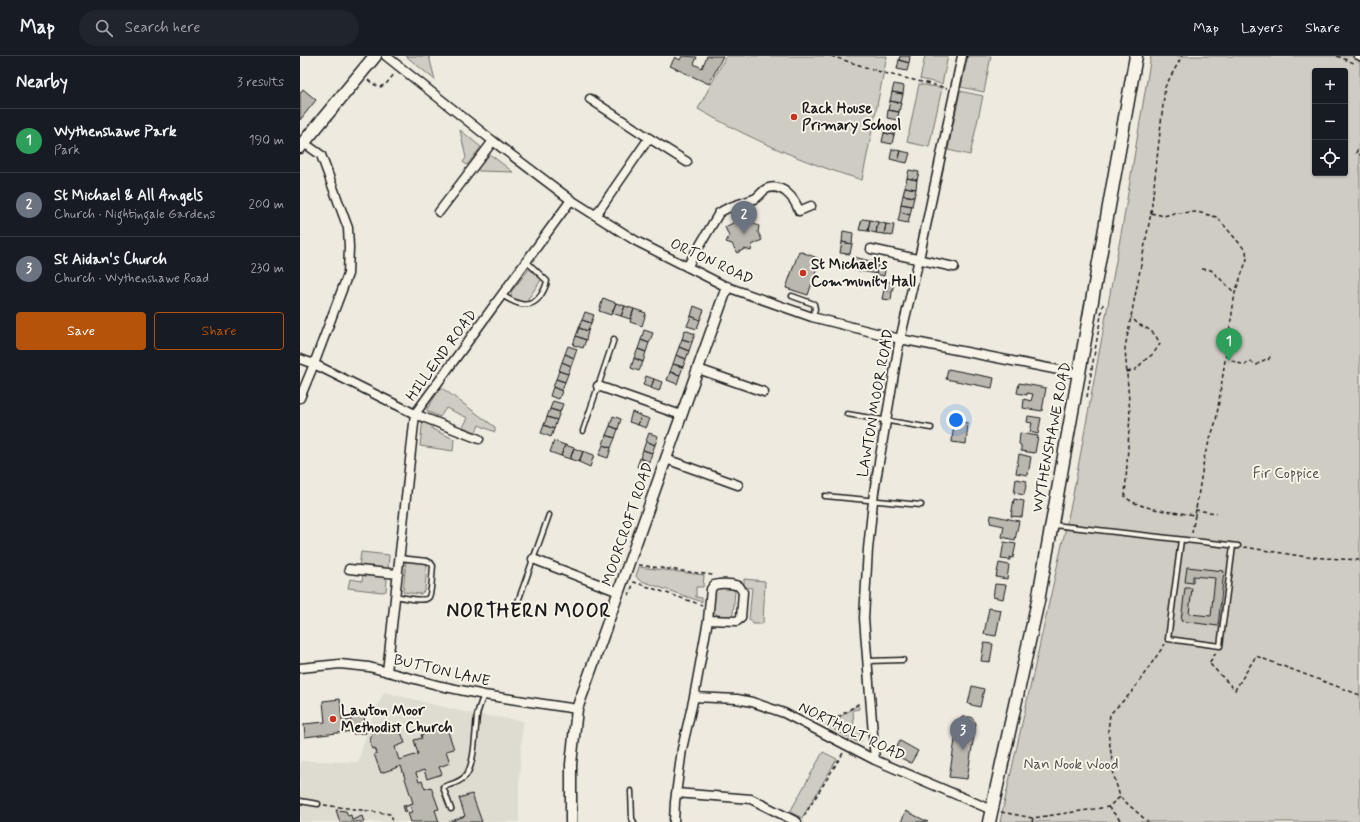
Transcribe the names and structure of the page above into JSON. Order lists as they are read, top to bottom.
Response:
{
  "streets": {
    "main road": ["WYTHENSHAWE ROAD"],
    "street": [
      "ORTON ROAD",
      "HILLEND ROAD",
      "LAWTON MOOR ROAD",
      "MOORCROFT ROAD",
      "BUTTON LANE",
      "NORTHOLT ROAD"
    ]
  },
  "crossings": [
    ["ORTON ROAD", "HILLEND ROAD"],
    ["ORTON ROAD", "LAWTON MOOR ROAD"],
    ["ORTON ROAD", "WYTHENSHAWE ROAD"],
    ["ORTON ROAD", "MOORCROFT ROAD"],
    ["HILLEND ROAD", "BUTTON LANE"],
    ["LAWTON MOOR ROAD", "NORTHOLT ROAD"],
    ["WYTHENSHAWE ROAD", "NORTHOLT ROAD"],
    ["MOORCROFT ROAD", "BUTTON LANE"]
  ],
  "districts": ["NORTHERN MOOR"],
  "parks": ["Fir Coppice", "Nan Nook Wood"],
  "places": ["Rack House Primary School", "St Michael's Community Hall", "Lawton Moor Methodist Church"],
  "page": {
    "header": "Map",
    "search": "Search here",
    "nav": ["Map", "Layers", "Share"],
    "heading": ["Nearby", "3 results"],
    "map_buttons": ["+", "−"],
    "list": [
      {
        "mark": "1",
        "name": "Wythenshawe Park",
        "note": "Park",
        "value": "190 m"
      },
      {
        "mark": "2",
        "name": "St Michael & All Angels",
        "note": "Church · Nightingale Gardens",
        "value": "200 m"
      },
      {
        "mark": "3",
        "name": "St Aidan's Church",
        "note": "Church · Wythenshawe Road",
        "value": "230 m"
      }
    ],
    "pins": ["2", "1", "3"],
    "buttons": ["Save", "Share"]
  }
}
